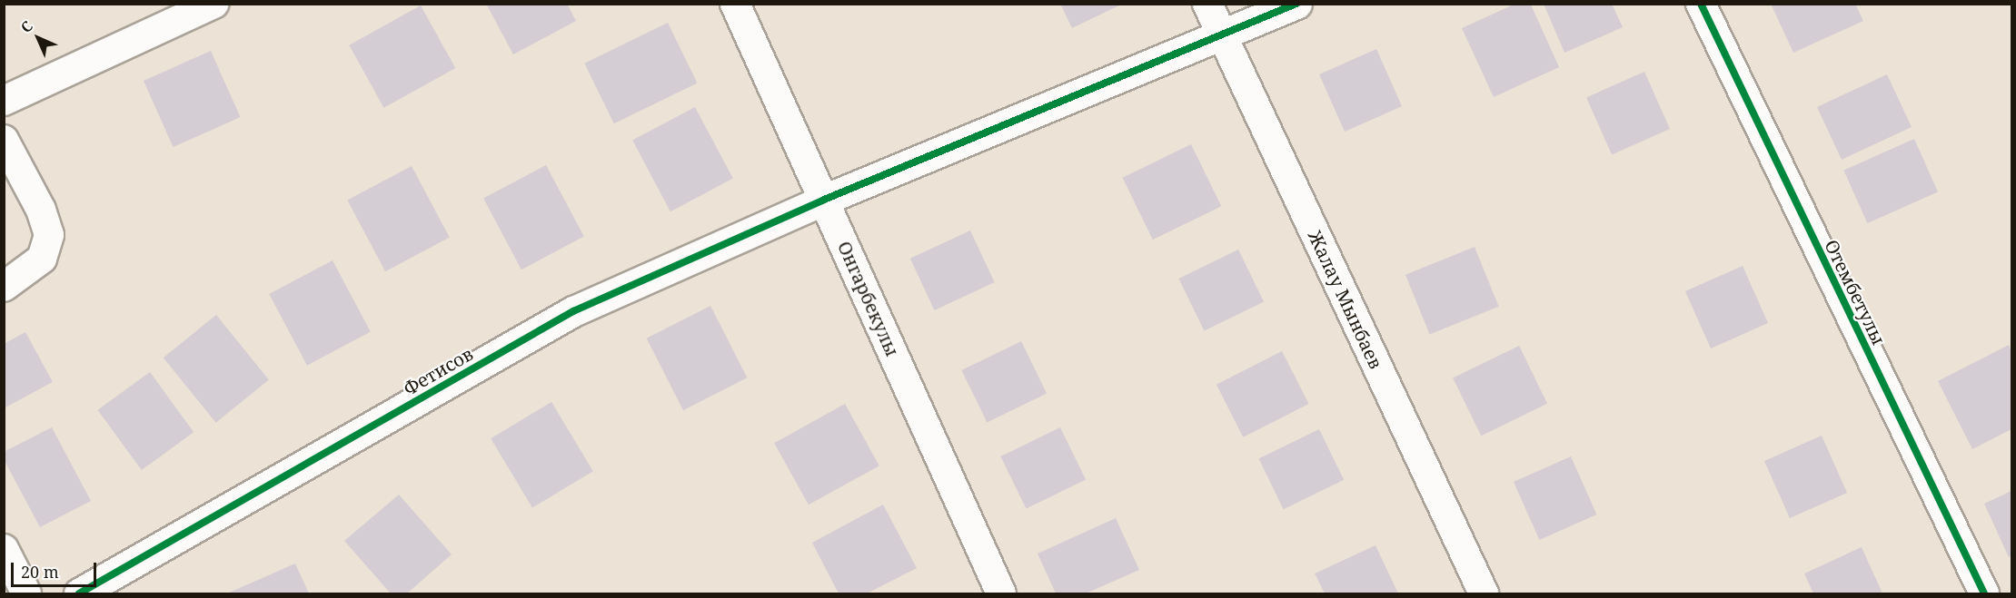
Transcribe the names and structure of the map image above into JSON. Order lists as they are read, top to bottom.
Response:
{
  "streets": {
    "street": [
      "Отембетулы",
      "Онгарбекулы",
      "Жалау Мынбаев",
      "Фетисов"
    ]
  },
  "crossings": [
    ["Онгарбекулы", "Фетисов"],
    ["Жалау Мынбаев", "Фетисов"]
  ],
  "scale_bar": "20 m",
  "north": "top left"
}
